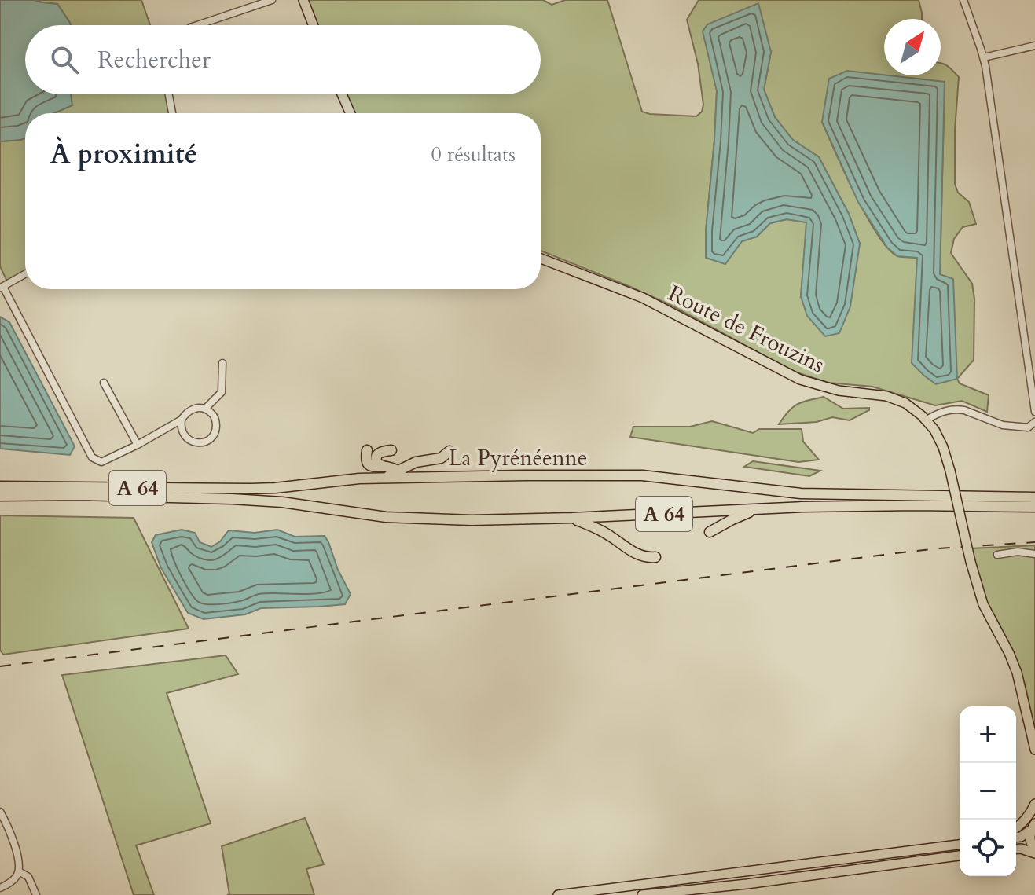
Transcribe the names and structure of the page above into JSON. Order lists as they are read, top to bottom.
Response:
{
  "streets": {
    "highway": ["La Pyrénéenne", "A 64"],
    "main road": ["Route de Frouzins"]
  },
  "north": "top right",
  "page": {
    "search": "Rechercher",
    "heading": ["À proximité", "0 résultats"],
    "map_buttons": ["+", "−"]
  }
}
